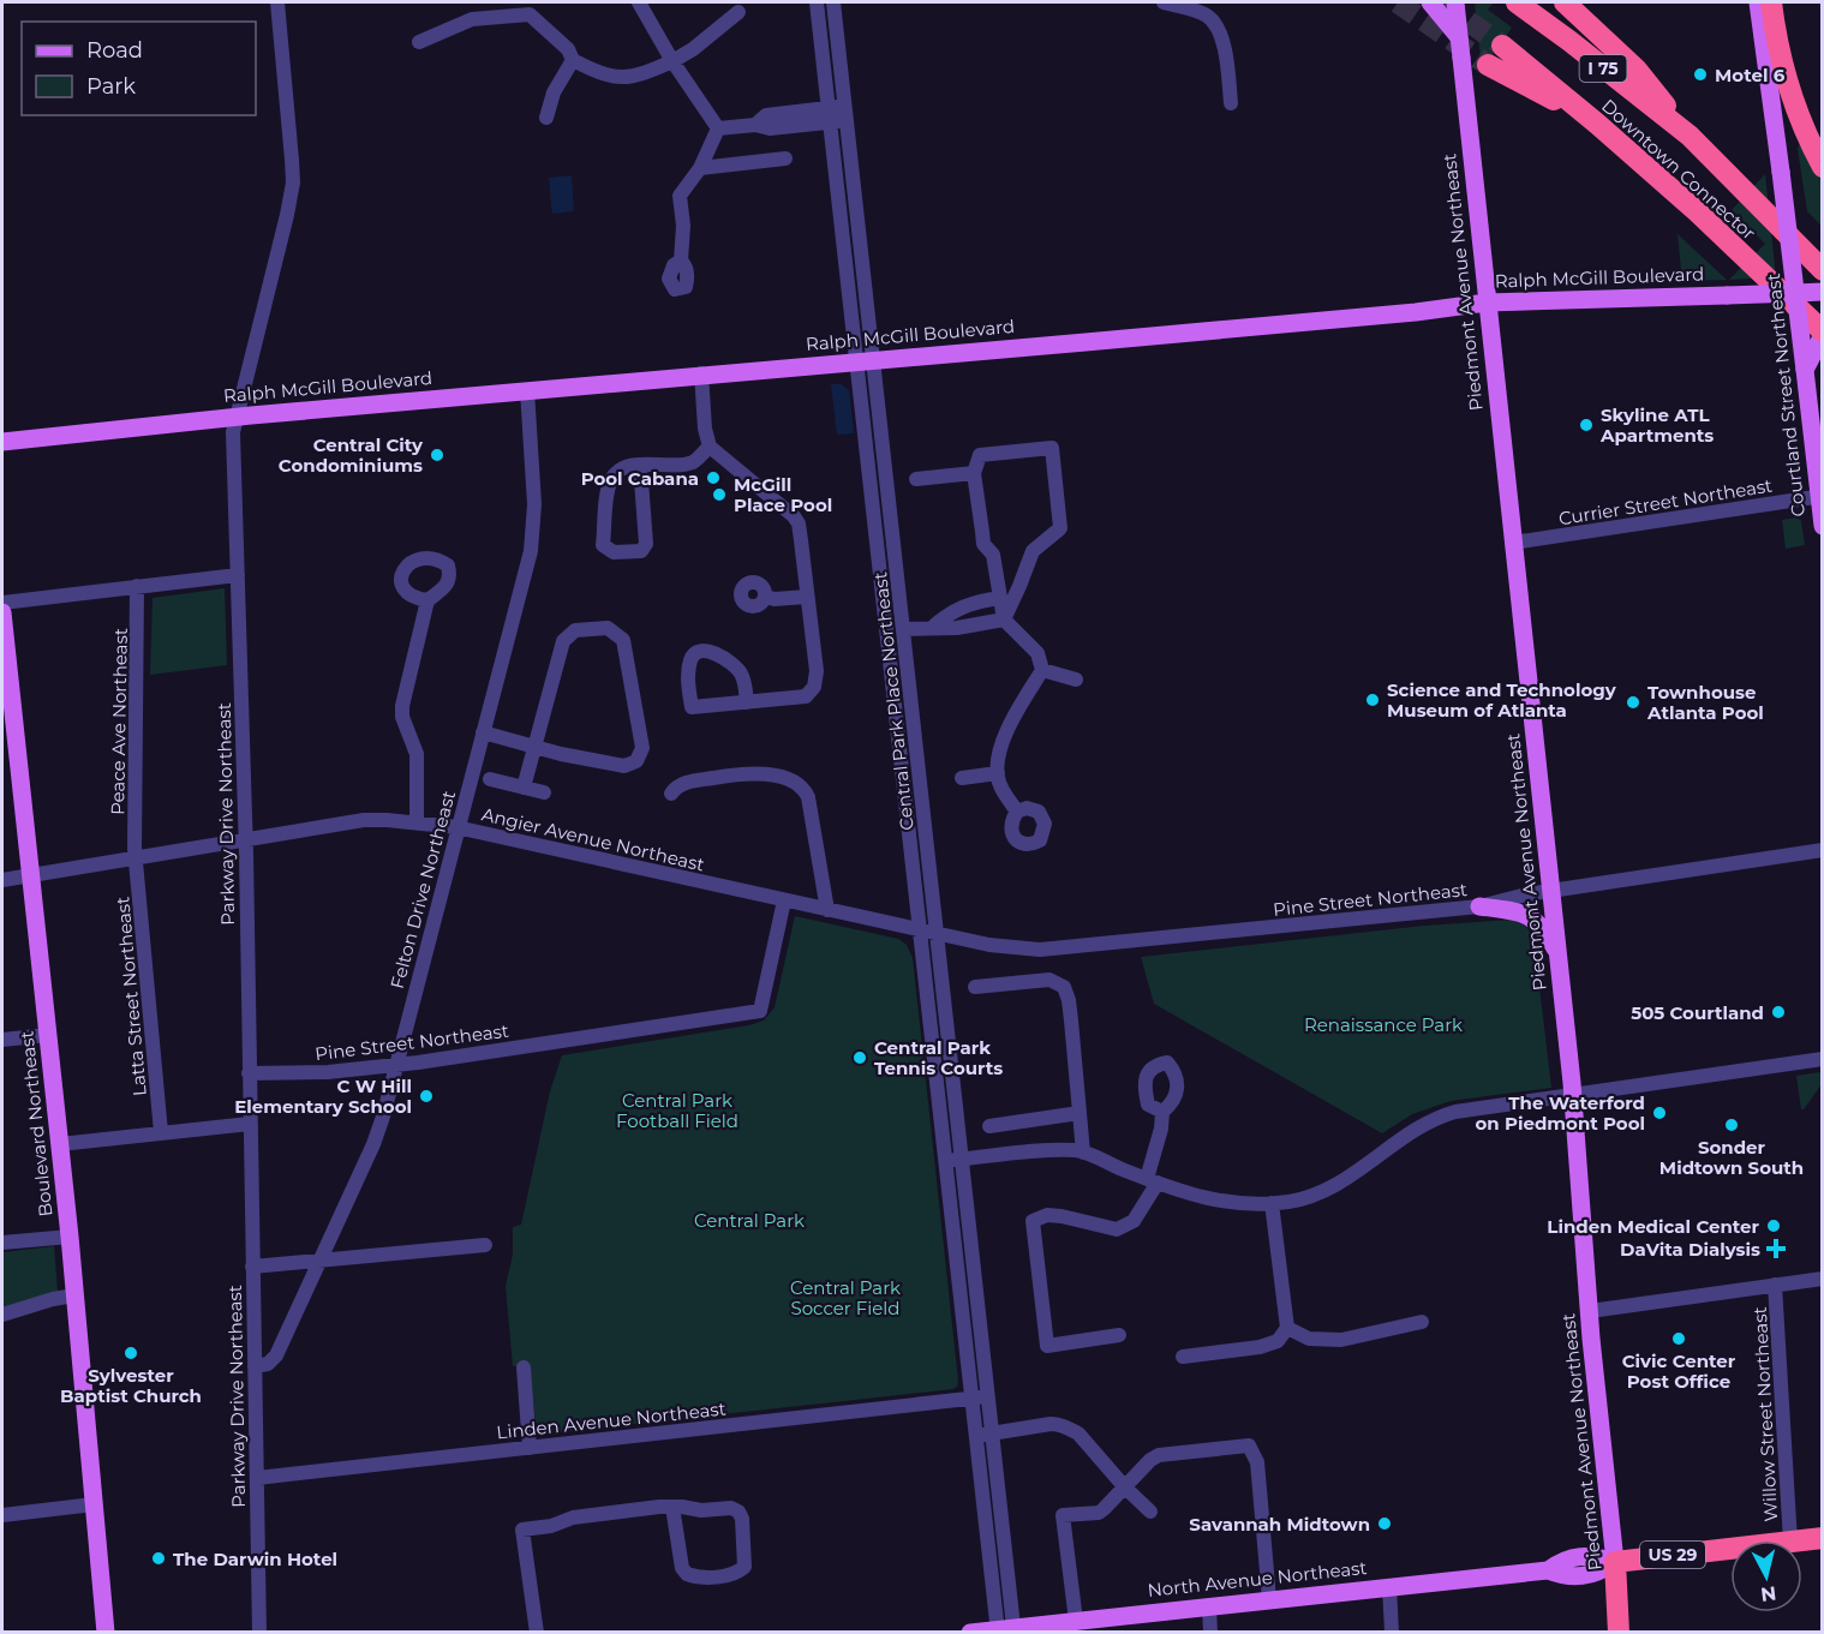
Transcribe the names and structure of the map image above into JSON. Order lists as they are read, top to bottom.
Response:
{
  "streets": {
    "highway": [
      "I 75",
      "Downtown Connector",
      "Piedmont Avenue Northeast",
      "US 29",
      "North Avenue Northeast"
    ],
    "main road": ["Ralph McGill Boulevard", "Courtland Street Northeast", "Boulevard Northeast"],
    "street": [
      "Currier Street Northeast",
      "Central Park Place Northeast",
      "Peace Ave Northeast",
      "Parkway Drive Northeast",
      "Angier Avenue Northeast",
      "Felton Drive Northeast",
      "Pine Street Northeast",
      "Latta Street Northeast",
      "Willow Street Northeast",
      "Linden Avenue Northeast"
    ]
  },
  "crossings": [
    ["Ralph McGill Boulevard", "Piedmont Avenue Northeast"],
    ["Ralph McGill Boulevard", "Courtland Street Northeast"],
    ["Ralph McGill Boulevard", "Central Park Place Northeast"],
    ["Ralph McGill Boulevard", "Parkway Drive Northeast"],
    ["Ralph McGill Boulevard", "Felton Drive Northeast"],
    ["Piedmont Avenue Northeast", "Currier Street Northeast"],
    ["Piedmont Avenue Northeast", "Pine Street Northeast"],
    ["Piedmont Avenue Northeast", "North Avenue Northeast"],
    ["Courtland Street Northeast", "Currier Street Northeast"],
    ["Central Park Place Northeast", "Angier Avenue Northeast"],
    ["Central Park Place Northeast", "Pine Street Northeast"],
    ["Central Park Place Northeast", "Linden Avenue Northeast"],
    ["Central Park Place Northeast", "North Avenue Northeast"],
    ["Peace Ave Northeast", "Angier Avenue Northeast"],
    ["Peace Ave Northeast", "Latta Street Northeast"],
    ["Parkway Drive Northeast", "Angier Avenue Northeast"],
    ["Parkway Drive Northeast", "Felton Drive Northeast"],
    ["Parkway Drive Northeast", "Pine Street Northeast"],
    ["Parkway Drive Northeast", "Linden Avenue Northeast"],
    ["Angier Avenue Northeast", "Felton Drive Northeast"],
    ["Angier Avenue Northeast", "Pine Street Northeast"],
    ["Angier Avenue Northeast", "Latta Street Northeast"],
    ["Angier Avenue Northeast", "Boulevard Northeast"],
    ["Felton Drive Northeast", "Pine Street Northeast"]
  ],
  "parks": [
    "Renaissance Park",
    "Central Park Football Field",
    "Central Park",
    "Central Park Soccer Field"
  ],
  "places": {
    "other": [
      "Motel 6",
      "Skyline ATL Apartments",
      "Central City Condominiums",
      "Pool Cabana",
      "McGill Place Pool",
      "Science and Technology Museum of Atlanta",
      "Townhouse Atlanta Pool",
      "505 Courtland",
      "Central Park Tennis Courts",
      "C W Hill Elementary School",
      "The Waterford on Piedmont Pool",
      "Sonder Midtown South",
      "Linden Medical Center",
      "Civic Center Post Office",
      "Sylvester Baptist Church",
      "Savannah Midtown",
      "The Darwin Hotel"
    ],
    "health": ["DaVita Dialysis"]
  },
  "legend": ["Road", "Park"],
  "north": "bottom"
}
